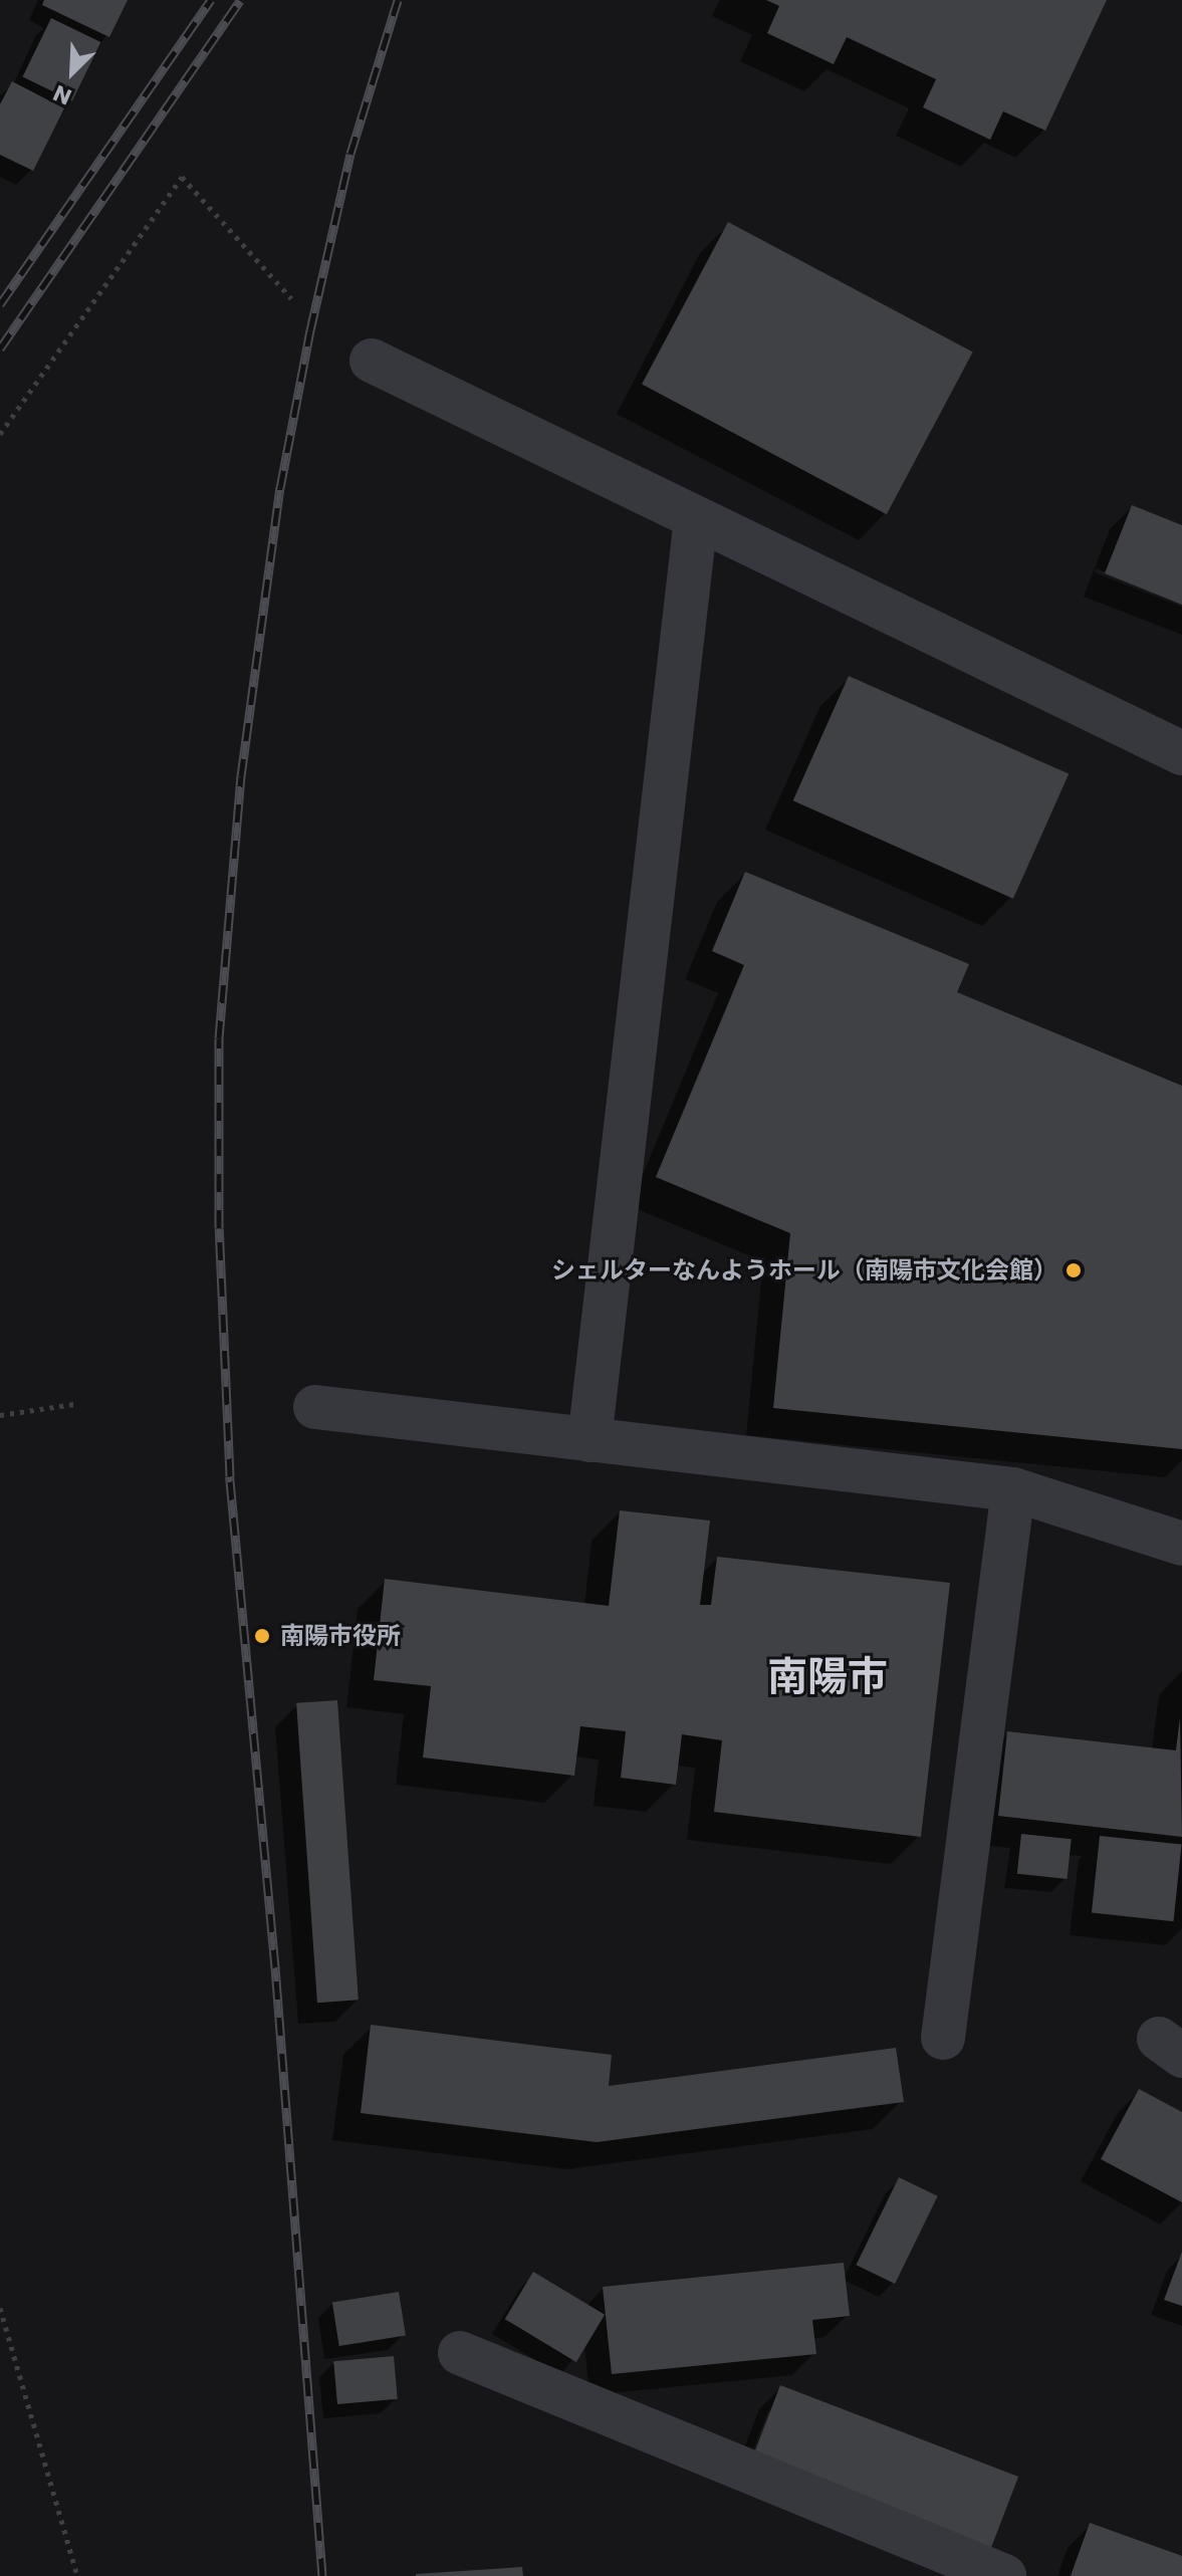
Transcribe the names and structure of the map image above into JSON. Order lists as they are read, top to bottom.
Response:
{
  "districts": ["南陽市"],
  "places": ["シェルターなんようホール（南陽市文化会館）", "南陽市役所"],
  "north": "bottom left"
}
